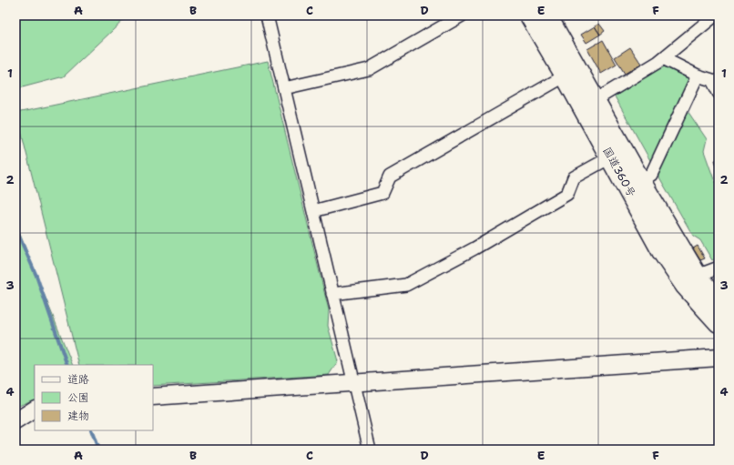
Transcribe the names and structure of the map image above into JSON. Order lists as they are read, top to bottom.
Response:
{
  "streets": {
    "highway": ["国道360号"]
  },
  "legend": ["道路", "公園", "建物"],
  "grid": {
    "columns": [
      "A",
      "B",
      "C",
      "D",
      "E",
      "F"
    ],
    "rows": [
      "1",
      "2",
      "3",
      "4"
    ]
  }
}
